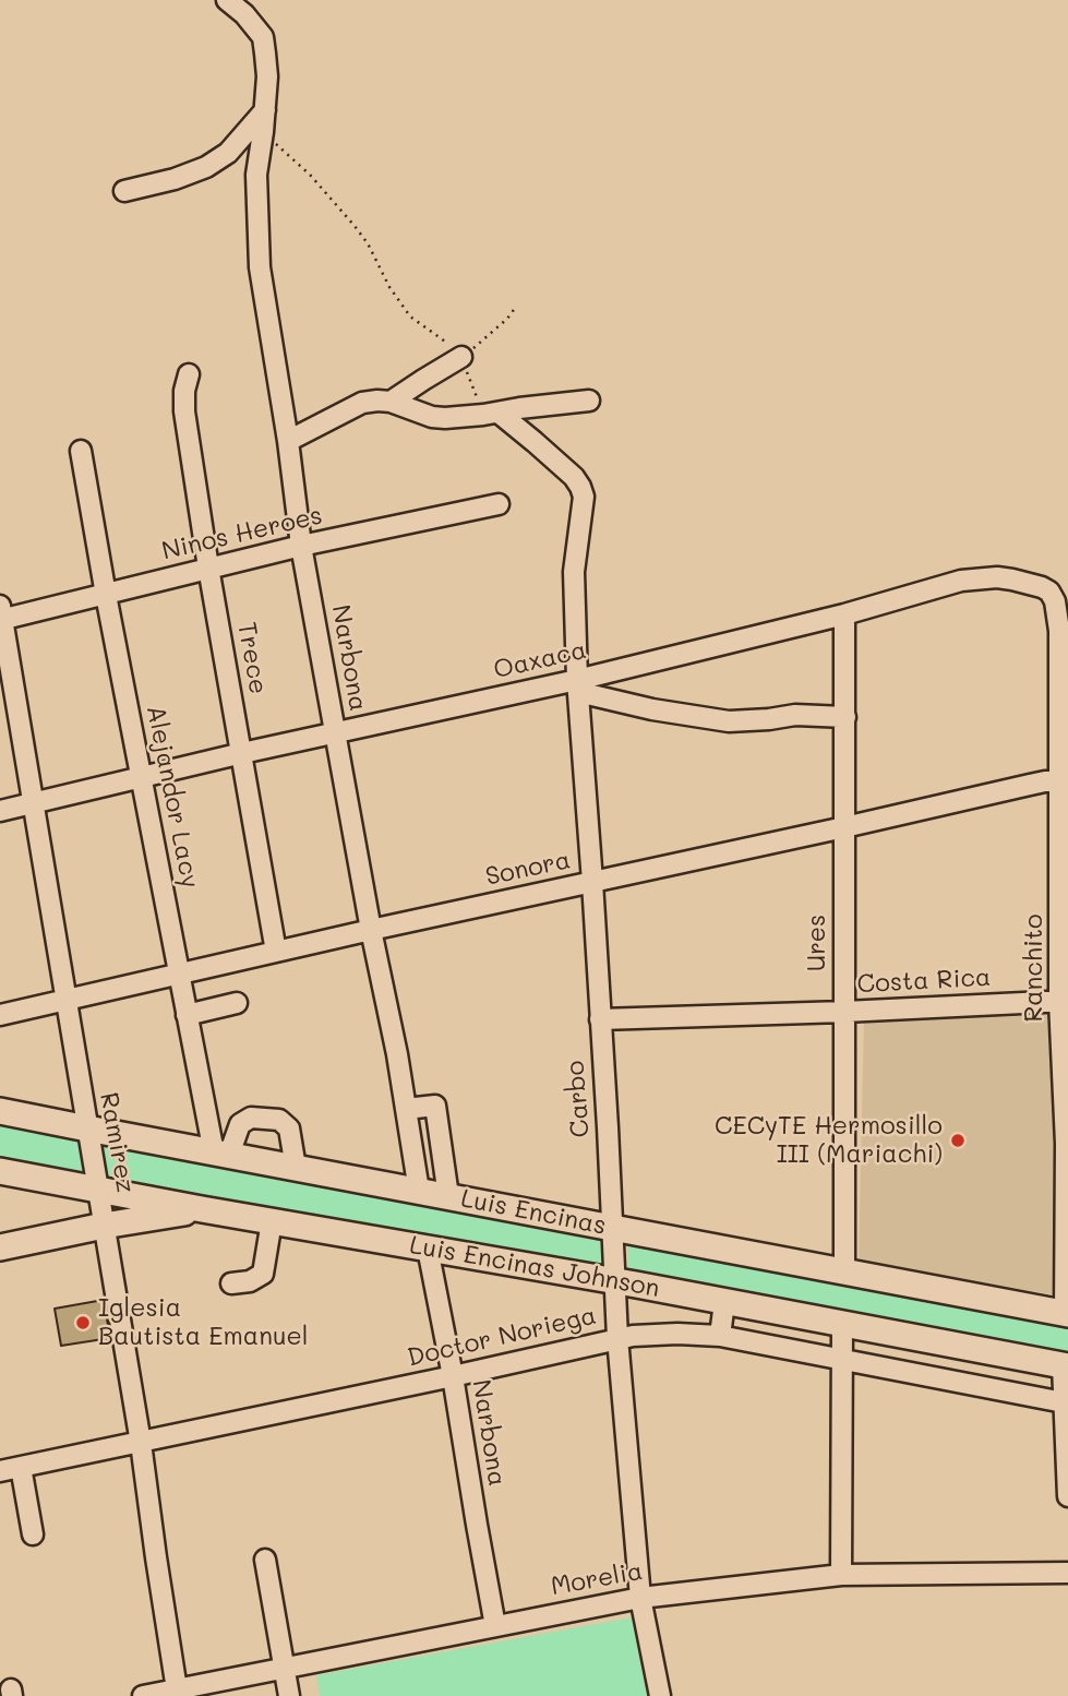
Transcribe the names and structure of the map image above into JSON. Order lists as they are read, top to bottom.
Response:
{
  "streets": {
    "main road": ["Luis Encinas", "Luis Encinas Johnson"],
    "street": [
      "Ninos Heroes",
      "Trece",
      "Narbona",
      "Oaxaca",
      "Alejandor Lacy",
      "Sonora",
      "Ures",
      "Ranchito",
      "Costa Rica",
      "Carbo",
      "Ramirez",
      "Doctor Noriega",
      "Morelia"
    ]
  },
  "crossings": [
    ["Ninos Heroes", "Trece"],
    ["Ninos Heroes", "Narbona"],
    ["Ninos Heroes", "Alejandor Lacy"],
    ["Ninos Heroes", "Ramirez"],
    ["Trece", "Oaxaca"],
    ["Trece", "Sonora"],
    ["Narbona", "Oaxaca"],
    ["Narbona", "Sonora"],
    ["Narbona", "Luis Encinas"],
    ["Narbona", "Luis Encinas Johnson"],
    ["Narbona", "Doctor Noriega"],
    ["Narbona", "Morelia"],
    ["Oaxaca", "Alejandor Lacy"],
    ["Oaxaca", "Ures"],
    ["Oaxaca", "Ranchito"],
    ["Oaxaca", "Carbo"],
    ["Oaxaca", "Ramirez"],
    ["Alejandor Lacy", "Sonora"],
    ["Alejandor Lacy", "Luis Encinas"],
    ["Sonora", "Ures"],
    ["Sonora", "Ranchito"],
    ["Sonora", "Carbo"],
    ["Sonora", "Ramirez"],
    ["Ures", "Costa Rica"],
    ["Ures", "Luis Encinas"],
    ["Ranchito", "Costa Rica"],
    ["Ranchito", "Luis Encinas"],
    ["Costa Rica", "Carbo"],
    ["Carbo", "Luis Encinas"],
    ["Carbo", "Luis Encinas Johnson"],
    ["Carbo", "Doctor Noriega"],
    ["Carbo", "Morelia"],
    ["Ramirez", "Luis Encinas"],
    ["Ramirez", "Luis Encinas Johnson"],
    ["Ramirez", "Doctor Noriega"],
    ["Ramirez", "Morelia"]
  ],
  "places": ["CECyTE Hermosillo III (Mariachi)", "Iglesia Bautista Emanuel"]
}
